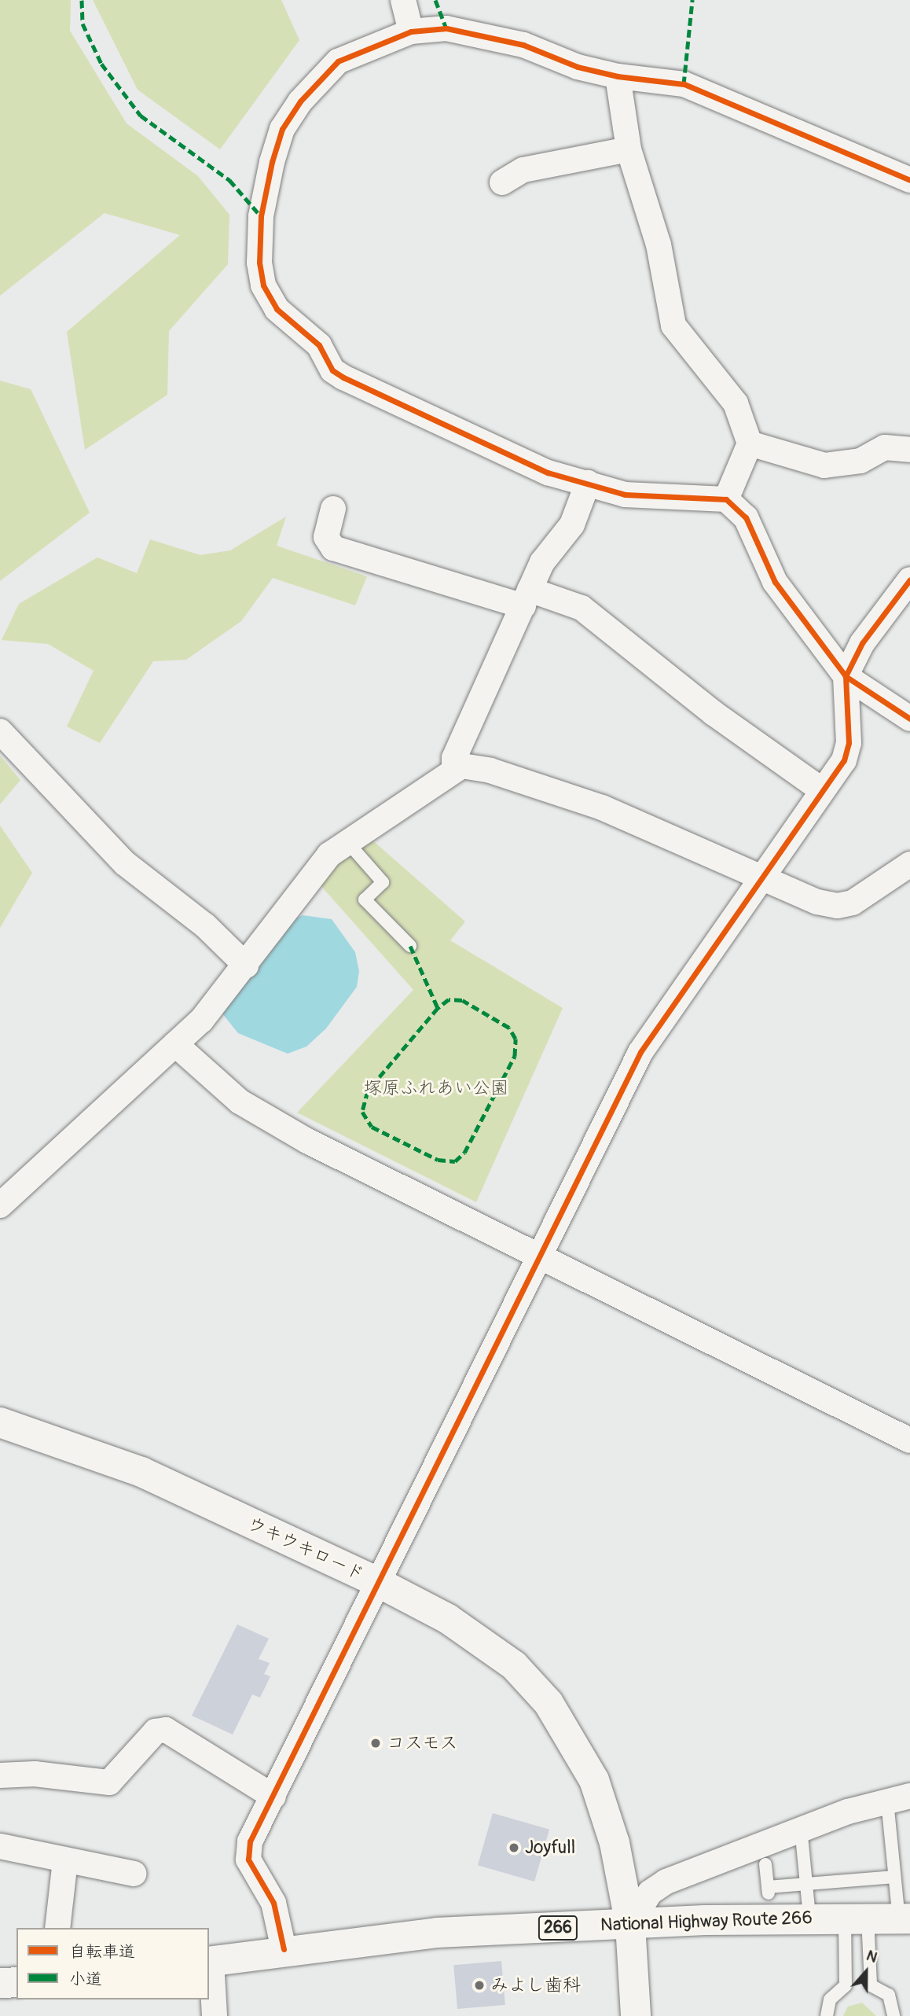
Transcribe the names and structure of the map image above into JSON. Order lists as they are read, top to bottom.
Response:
{
  "streets": {
    "main road": ["ウキウキロード", "National Highway Route 266", "266"]
  },
  "crossings": [
    ["ウキウキロード", "National Highway Route 266"]
  ],
  "parks": ["塚原ふれあい公園"],
  "places": ["コスモス", "Joyfull", "みよし歯科"],
  "legend": ["自転車道", "小道"],
  "north": "top"
}
